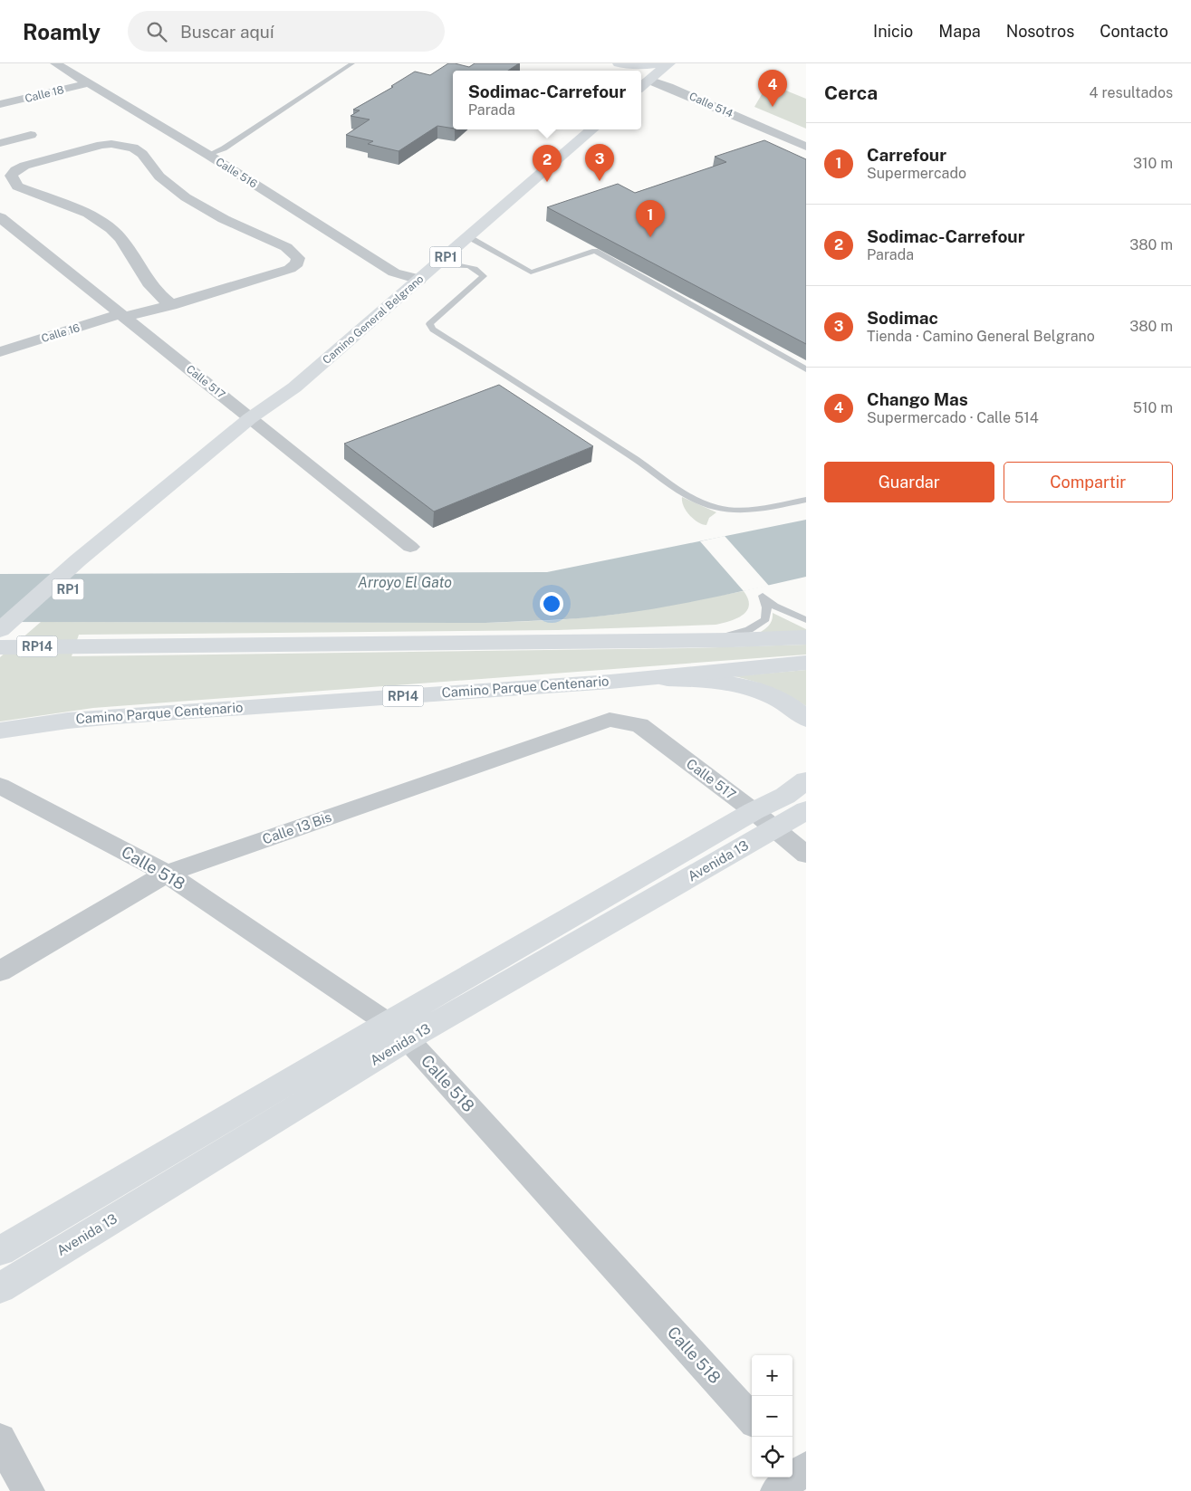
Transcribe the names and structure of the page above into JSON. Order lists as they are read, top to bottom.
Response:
{
  "streets": {
    "main road": [
      "Calle 514",
      "RP1",
      "Camino General Belgrano",
      "RP14",
      "Camino Parque Centenario",
      "Avenida 13"
    ],
    "street": [
      "Calle 18",
      "Calle 516",
      "Calle 16",
      "Calle 517",
      "Calle 13 Bis",
      "Calle 518"
    ]
  },
  "crossings": [
    ["Calle 18", "Calle 516"],
    ["Calle 516", "Camino General Belgrano"],
    ["Camino General Belgrano", "Calle 517"],
    ["Camino General Belgrano", "RP14"],
    ["Calle 16", "Calle 517"],
    ["Calle 517", "Calle 13 Bis"],
    ["Calle 517", "Avenida 13"],
    ["Calle 13 Bis", "Calle 518"],
    ["Avenida 13", "Calle 518"]
  ],
  "water": ["Arroyo El Gato"],
  "page": {
    "header": "Roamly",
    "search": "Buscar aquí",
    "nav": [
      "Inicio",
      "Mapa",
      "Nosotros",
      "Contacto"
    ],
    "heading": ["Cerca", "4 resultados"],
    "pins": [
      "4",
      "3",
      "2",
      "1"
    ],
    "popup": ["Sodimac-Carrefour", "Parada"],
    "list": [
      {
        "mark": "1",
        "name": "Carrefour",
        "note": "Supermercado",
        "value": "310 m"
      },
      {
        "mark": "2",
        "name": "Sodimac-Carrefour",
        "note": "Parada",
        "value": "380 m"
      },
      {
        "mark": "3",
        "name": "Sodimac",
        "note": "Tienda · Camino General Belgrano",
        "value": "380 m"
      },
      {
        "mark": "4",
        "name": "Chango Mas",
        "note": "Supermercado · Calle 514",
        "value": "510 m"
      }
    ],
    "buttons": ["Guardar", "Compartir"],
    "map_buttons": ["+", "−"]
  }
}
